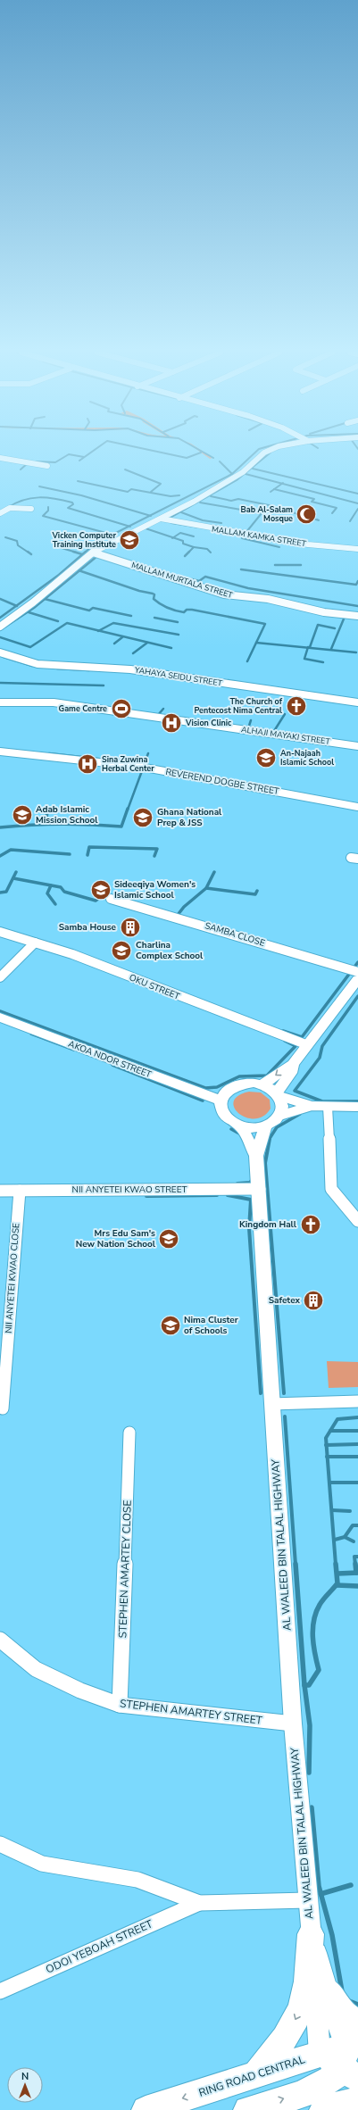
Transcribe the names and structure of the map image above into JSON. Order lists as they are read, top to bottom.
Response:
{
  "streets": {
    "main road": ["RING ROAD CENTRAL"],
    "street": [
      "MALLAM KAMKA STREET",
      "MALLAM MURTALA STREET",
      "YAHAYA SEIDU STREET",
      "ALHAJI MAYAKI STREET",
      "REVEREND DOGBE STREET",
      "SAMBA CLOSE",
      "OKU STREET",
      "AKOA NDOR STREET",
      "NII ANYETEI KWAO STREET",
      "NII ANYETEI KWAO CLOSE",
      "AL WALEED BIN TALAL HIGHWAY",
      "STEPHEN AMARTEY CLOSE",
      "STEPHEN AMARTEY STREET",
      "ODOI YEBOAH STREET"
    ]
  },
  "crossings": [
    ["AKOA NDOR STREET", "AL WALEED BIN TALAL HIGHWAY"],
    ["NII ANYETEI KWAO STREET", "NII ANYETEI KWAO CLOSE"],
    ["NII ANYETEI KWAO STREET", "AL WALEED BIN TALAL HIGHWAY"],
    ["AL WALEED BIN TALAL HIGHWAY", "STEPHEN AMARTEY STREET"],
    ["AL WALEED BIN TALAL HIGHWAY", "RING ROAD CENTRAL"],
    ["STEPHEN AMARTEY CLOSE", "STEPHEN AMARTEY STREET"]
  ],
  "one_way": ["RING ROAD CENTRAL"],
  "places": {
    "mosque": ["Bab Al-Salam Mosque"],
    "school or university": [
      "Vicken Computer Training Institute",
      "An-Najaah Islamic School",
      "Adab Islamic Mission School",
      "Ghana National Prep & JSS",
      "Sideeqiya Women's Islamic School",
      "Charlina Complex School",
      "Mrs Edu Sam's New Nation School",
      "Nima Cluster of Schools"
    ],
    "church": ["The Church of Pentecost Nima Central", "Kingdom Hall"],
    "sports": ["Game Centre"],
    "hospital": ["Vision Clinic", "Sina Zuwina Herbal Center"],
    "building": ["Samba House", "Safetex"]
  },
  "north": "top"
}
